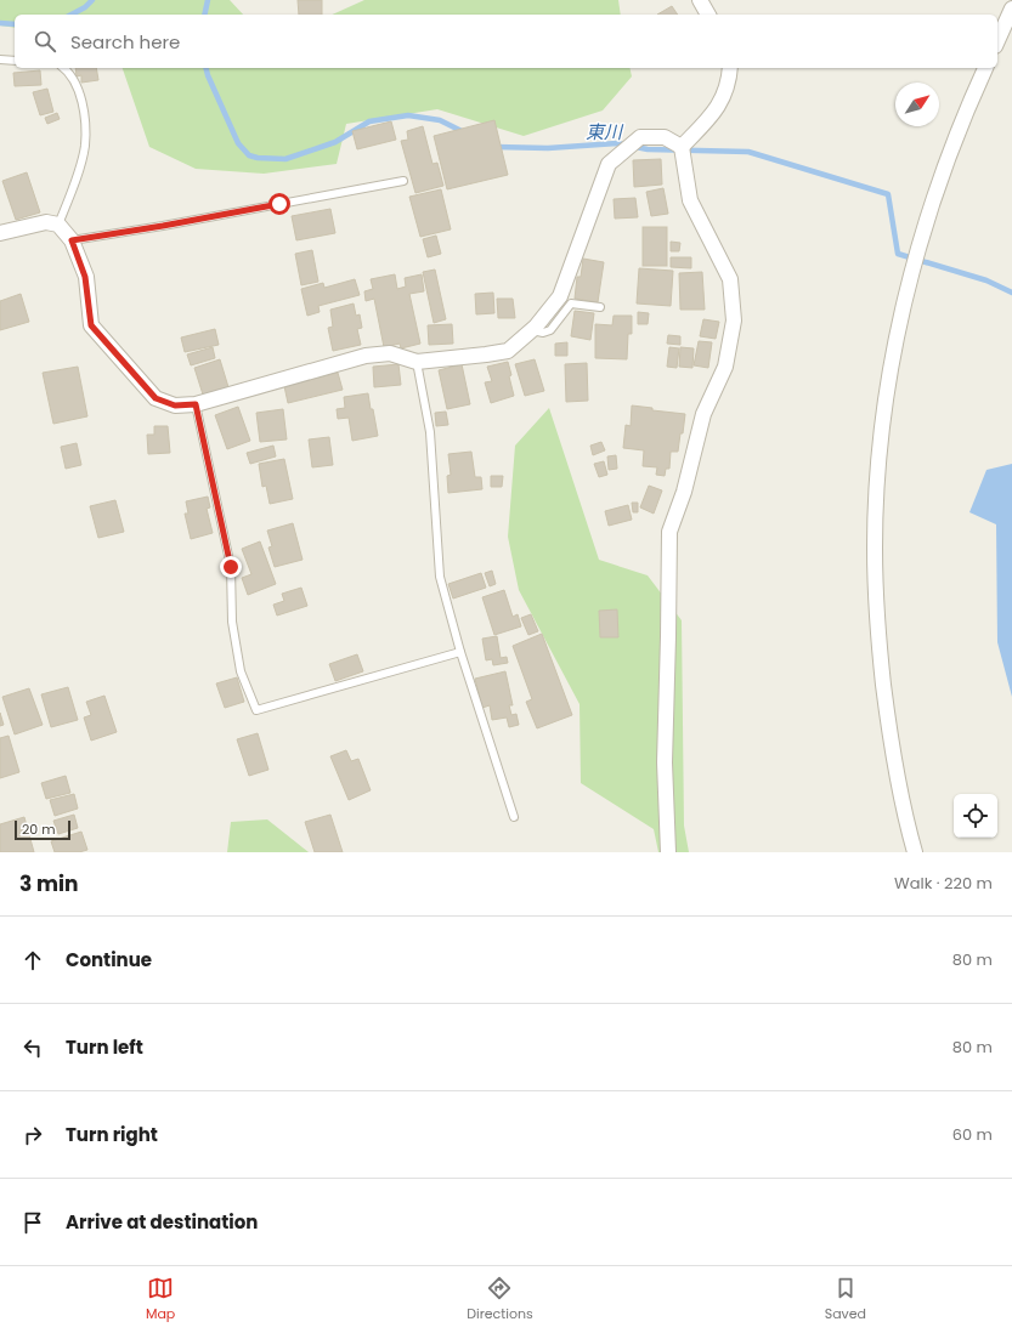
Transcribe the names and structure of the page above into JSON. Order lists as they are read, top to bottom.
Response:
{
  "water": ["東川"],
  "scale_bar": "20 m",
  "north": "top right",
  "page": {
    "search": "Search here",
    "scale": "20 m",
    "heading": ["3 min", "Walk · 220 m"],
    "list": [
      ["Continue", "80 m"],
      ["Turn left", "80 m"],
      ["Turn right", "60 m"],
      "Arrive at destination"
    ],
    "nav": ["Map", "Directions", "Saved"]
  }
}
